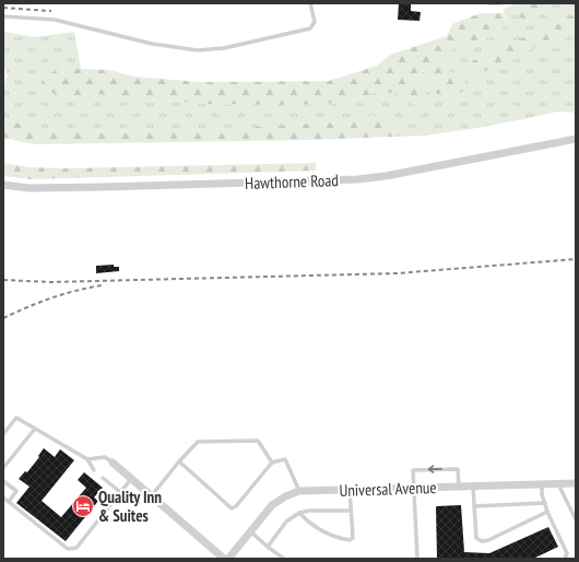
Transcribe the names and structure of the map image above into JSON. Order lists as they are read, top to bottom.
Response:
{
  "streets": {
    "street": ["Hawthorne Road", "Universal Avenue"]
  },
  "places": {
    "hotel": ["Quality Inn & Suites"]
  }
}
